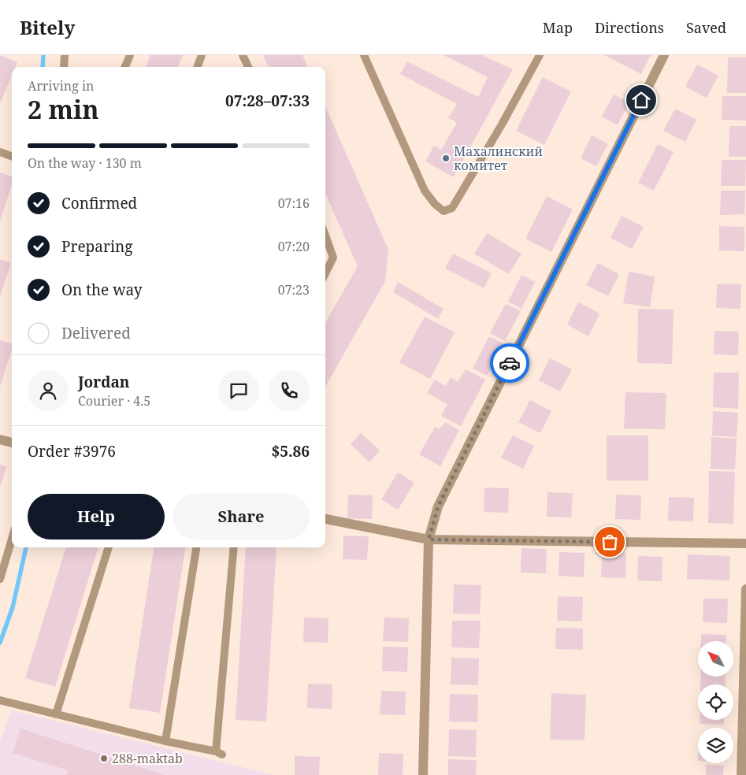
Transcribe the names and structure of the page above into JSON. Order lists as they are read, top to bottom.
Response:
{
  "places": ["Махалинский комитет", "288-maktab"],
  "north": "top left",
  "page": {
    "header": "Bitely",
    "nav": ["Map", "Directions", "Saved"],
    "heading": ["2 min", "Arriving in", "07:28–07:33"],
    "panel": [
      "Jordan",
      "Courier · 4.5",
      "Order #3976",
      "$5.86"
    ],
    "bar": "On the way · 130 m",
    "list": [
      ["Confirmed", "07:16"],
      ["Preparing", "07:20"],
      ["On the way", "07:23"],
      "Delivered"
    ],
    "buttons": ["Help", "Share"]
  }
}
